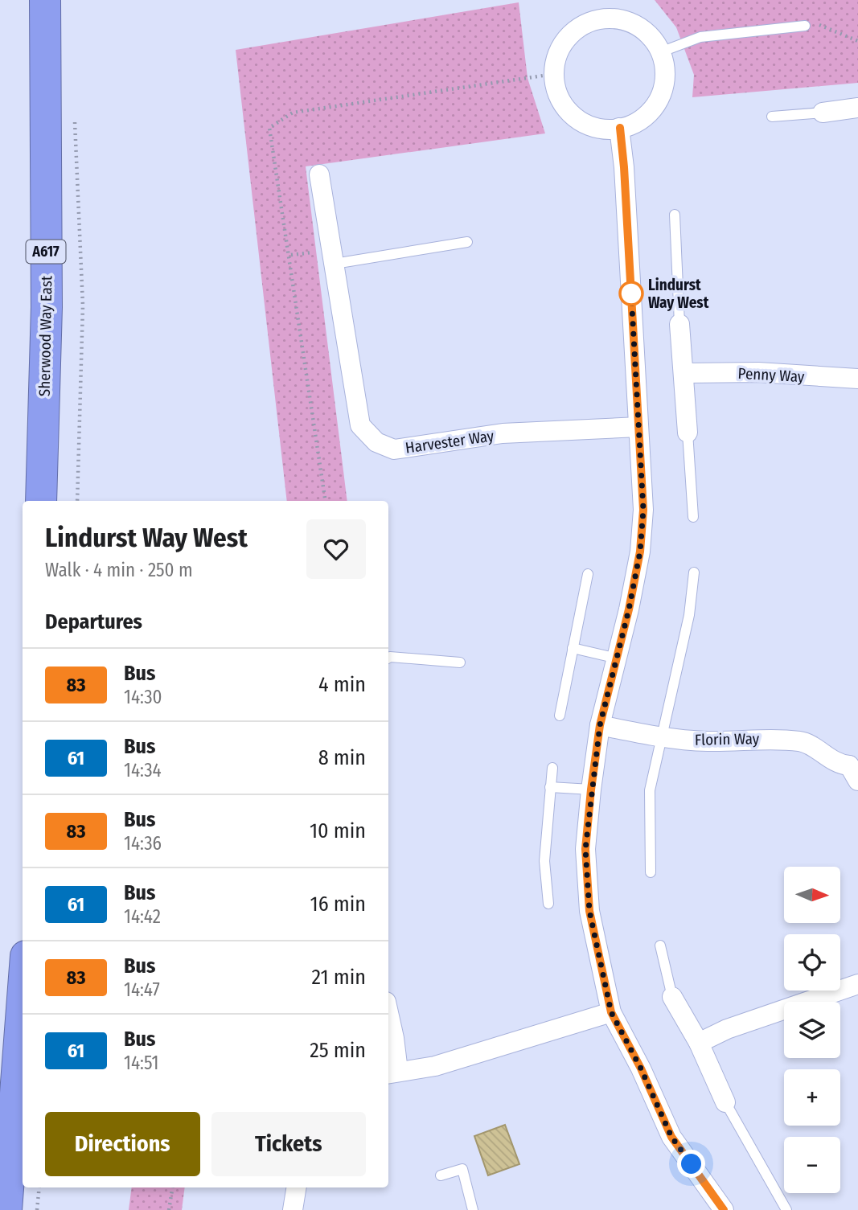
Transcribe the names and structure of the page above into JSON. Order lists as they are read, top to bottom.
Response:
{
  "streets": {
    "highway": ["A617", "Sherwood Way East"],
    "street": ["Penny Way", "Harvester Way", "Florin Way"]
  },
  "places": ["Lindurst Way West"],
  "lines": ["bus line 83"],
  "north": "right",
  "page": {
    "heading": [
      ["Lindurst Way West", "Walk · 4 min · 250 m"],
      "Departures"
    ],
    "list": [
      {
        "mark": "83",
        "name": "Bus",
        "note": "14:30",
        "value": "4 min"
      },
      {
        "mark": "61",
        "name": "Bus",
        "note": "14:34",
        "value": "8 min"
      },
      {
        "mark": "83",
        "name": "Bus",
        "note": "14:36",
        "value": "10 min"
      },
      {
        "mark": "61",
        "name": "Bus",
        "note": "14:42",
        "value": "16 min"
      },
      {
        "mark": "83",
        "name": "Bus",
        "note": "14:47",
        "value": "21 min"
      },
      {
        "mark": "61",
        "name": "Bus",
        "note": "14:51",
        "value": "25 min"
      }
    ],
    "map_buttons": ["+", "−"],
    "buttons": ["Directions", "Tickets"]
  }
}
